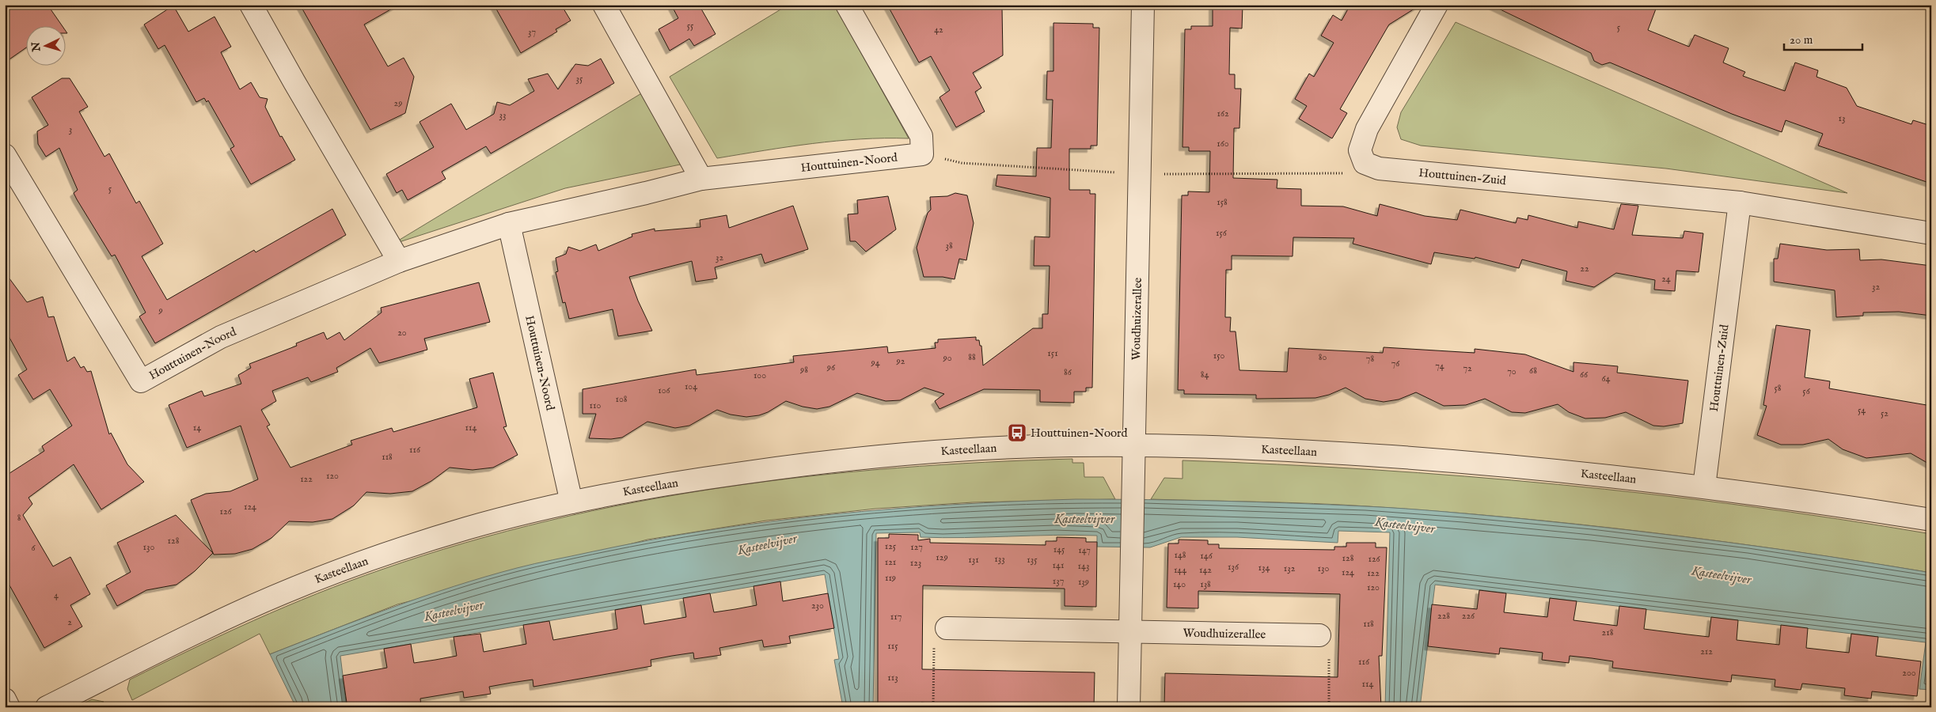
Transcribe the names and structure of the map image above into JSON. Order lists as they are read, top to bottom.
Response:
{
  "streets": {
    "street": [
      "Houttuinen-Noord",
      "Houttuinen-Zuid",
      "Woudhuizerallee",
      "Kasteellaan"
    ]
  },
  "crossings": [
    ["Houttuinen-Noord", "Kasteellaan"],
    ["Houttuinen-Zuid", "Kasteellaan"],
    ["Woudhuizerallee", "Kasteellaan"]
  ],
  "water": ["Kasteelvijver"],
  "places": {
    "bus stop": ["Houttuinen-Noord"]
  },
  "house_numbers": [
    "55",
    "5",
    "42",
    "37",
    "35",
    "29",
    "162",
    "33",
    "13",
    "3",
    "160",
    "5",
    "158",
    "156",
    "38",
    "32",
    "22",
    "24",
    "32",
    "9",
    "20",
    "151",
    "150",
    "88",
    "80",
    "90",
    "78",
    "92",
    "94",
    "76",
    "74",
    "96",
    "72",
    "98",
    "68",
    "70",
    "86",
    "84",
    "66",
    "100",
    "64",
    "104",
    "58",
    "106",
    "56",
    "108",
    "110",
    "54",
    "52",
    "14",
    "114",
    "116",
    "118",
    "120",
    "122",
    "124",
    "126",
    "8",
    "128",
    "125",
    "130",
    "127",
    "6",
    "145",
    "147",
    "148",
    "146",
    "129",
    "128",
    "133",
    "126",
    "131",
    "135",
    "121",
    "123",
    "141",
    "143",
    "136",
    "134",
    "132",
    "130",
    "144",
    "142",
    "124",
    "122",
    "119",
    "137",
    "139",
    "140",
    "138",
    "120",
    "4",
    "230",
    "228",
    "226",
    "117",
    "2",
    "118",
    "218",
    "115",
    "212",
    "116",
    "200",
    "113",
    "114"
  ],
  "scale_bar": "20 m",
  "north": "left"
}
